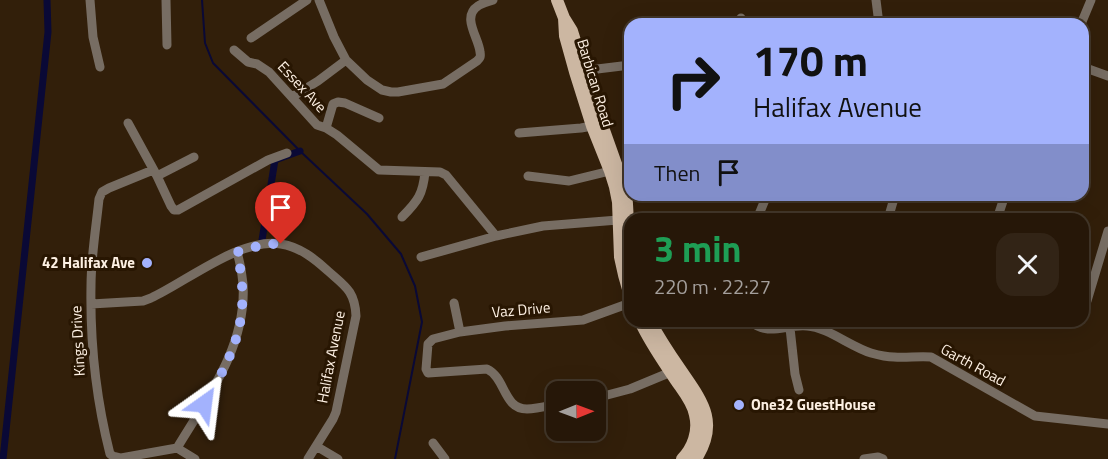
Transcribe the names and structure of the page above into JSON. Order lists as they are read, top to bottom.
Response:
{
  "streets": {
    "main road": ["Barbican Road"],
    "street": [
      "Essex Ave",
      "Vaz Drive",
      "Kings Drive",
      "Halifax Avenue",
      "Garth Road"
    ]
  },
  "crossings": [
    ["Kings Drive", "Halifax Avenue"]
  ],
  "places": ["42 Halifax Ave", "One32 GuestHouse"],
  "north": "right",
  "page": {
    "turn": ["170 m", "Halifax Avenue"],
    "then": "Then",
    "heading": ["3 min", "220 m · 22:27"]
  }
}
